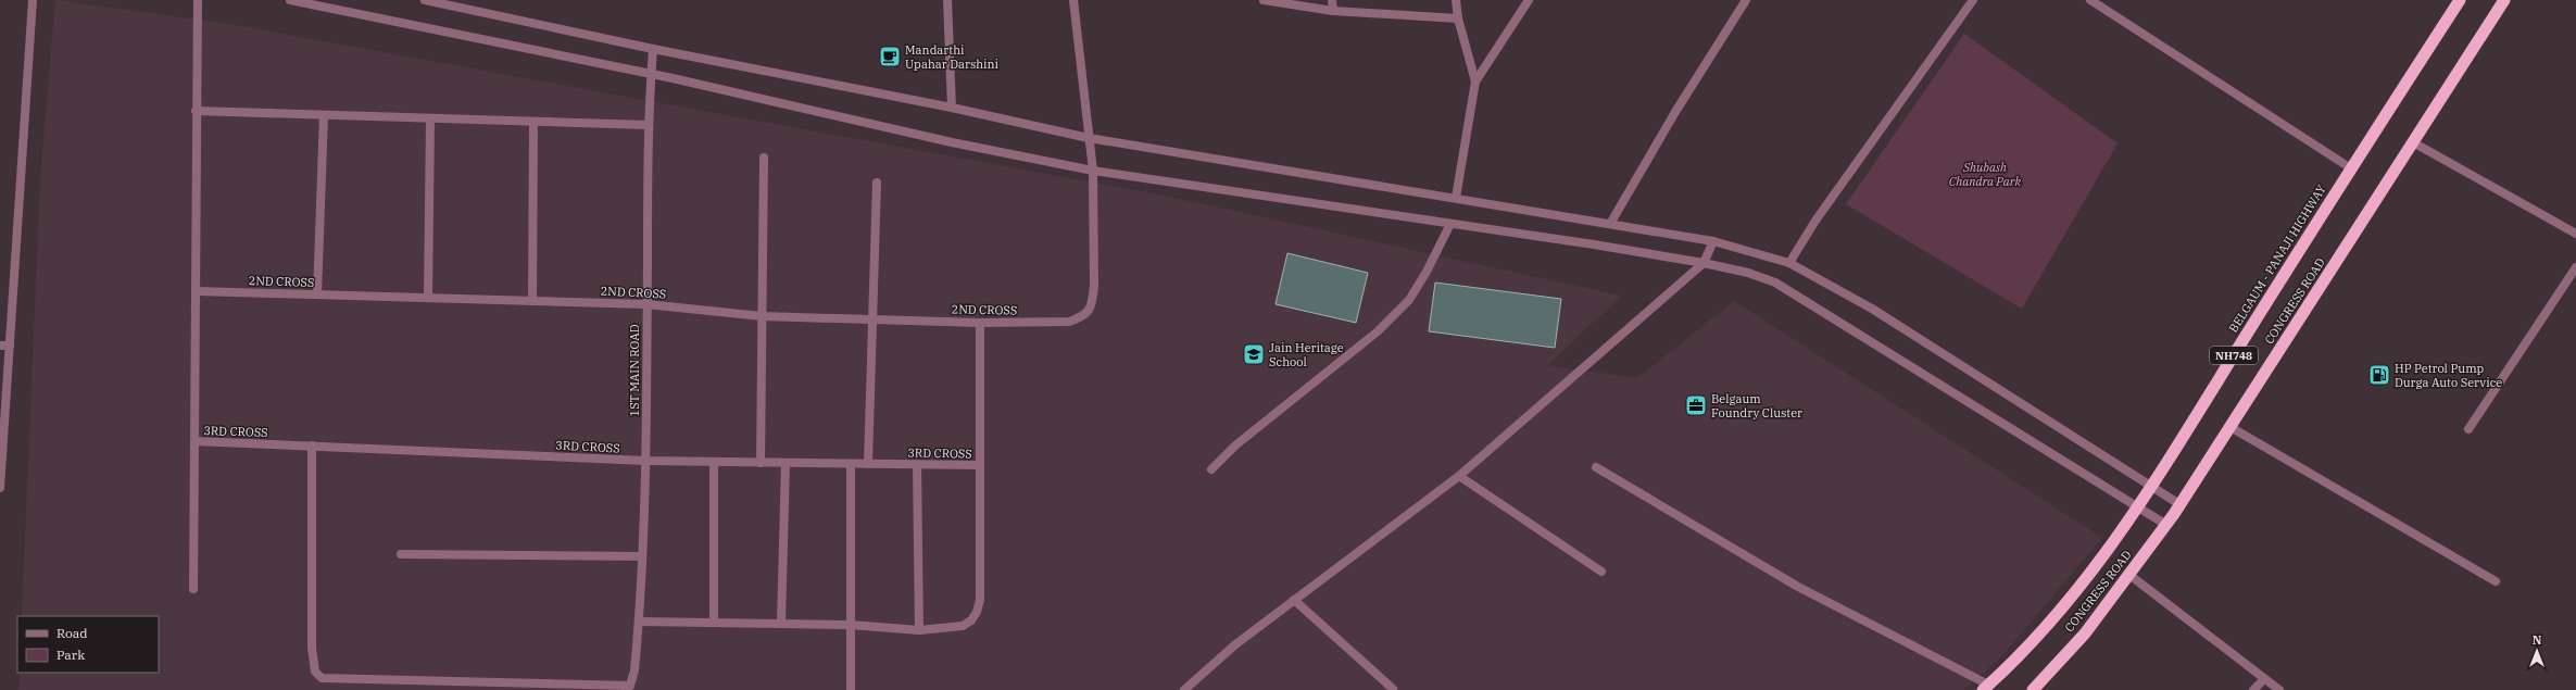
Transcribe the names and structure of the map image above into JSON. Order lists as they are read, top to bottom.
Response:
{
  "streets": {
    "highway": ["BELGAUM - PANAJI HIGHWAY", "CONGRESS ROAD", "NH748"],
    "street": ["2ND CROSS", "1ST MAIN ROAD", "3RD CROSS"]
  },
  "crossings": [
    ["2ND CROSS", "1ST MAIN ROAD"],
    ["1ST MAIN ROAD", "3RD CROSS"]
  ],
  "parks": ["Shubash Chandra Park"],
  "places": {
    "cafe": ["Mandarthi Upahar Darshini"],
    "school or university": ["Jain Heritage School"],
    "fuel station": ["HP Petrol Pump Durga Auto Service"],
    "office": ["Belgaum Foundry Cluster"]
  },
  "legend": ["Road", "Park"],
  "north": "top"
}
